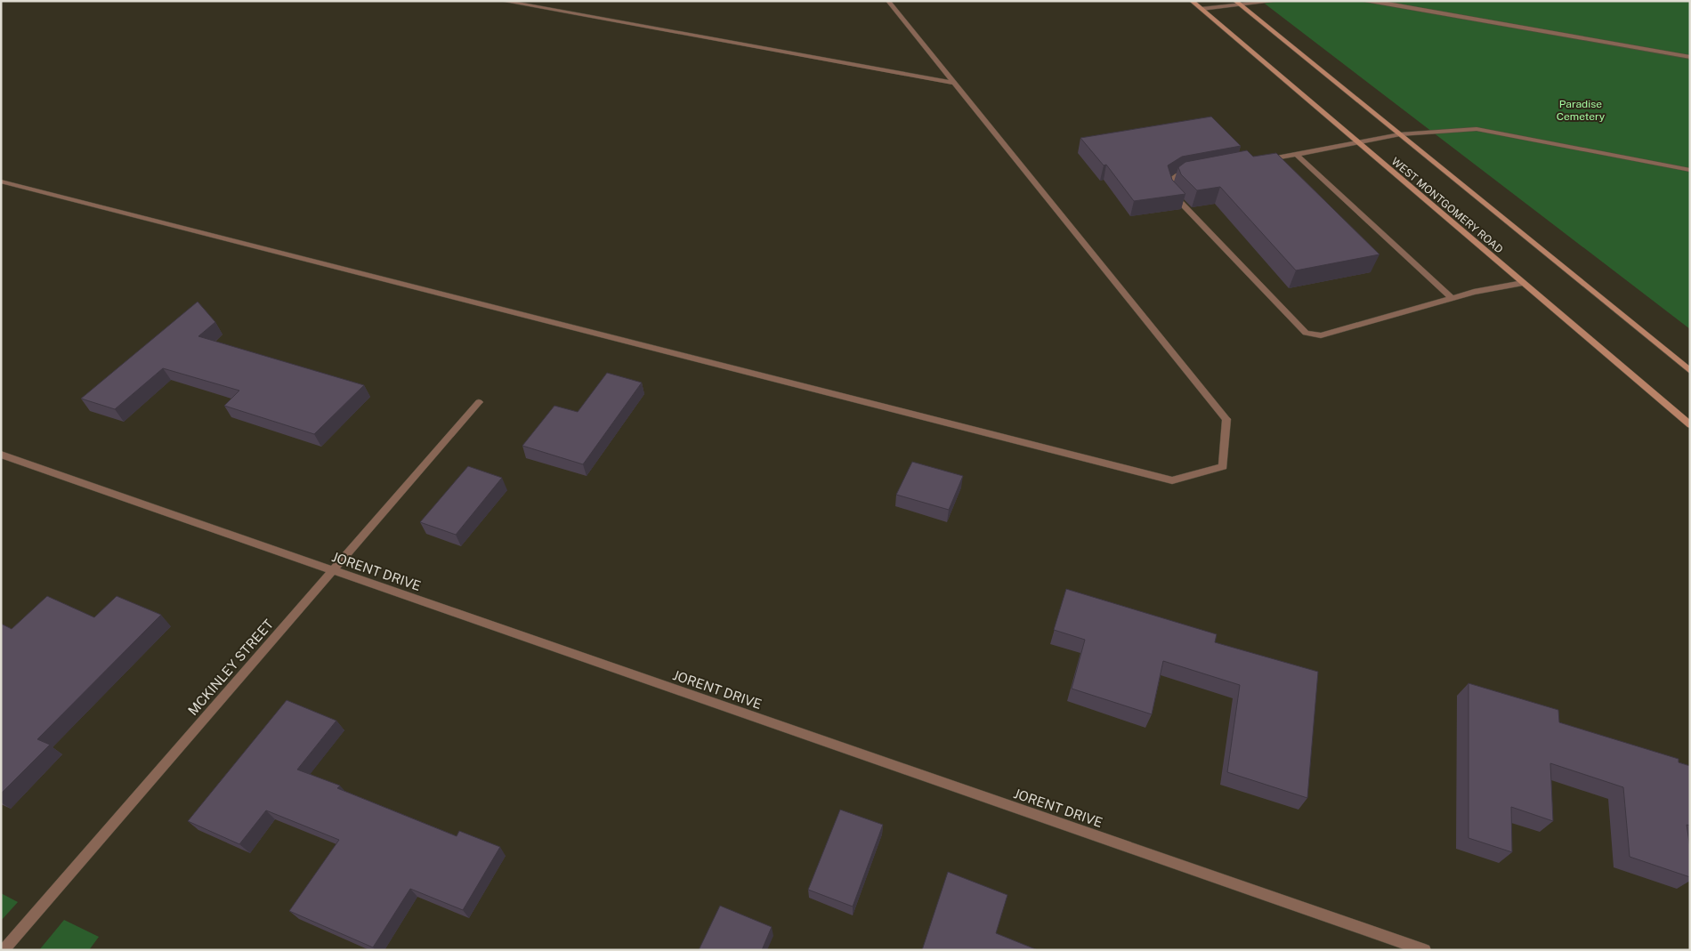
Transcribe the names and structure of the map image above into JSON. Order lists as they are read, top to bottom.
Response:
{
  "streets": {
    "main road": ["WEST MONTGOMERY ROAD"],
    "street": ["JORENT DRIVE", "MCKINLEY STREET"]
  },
  "crossings": [
    ["JORENT DRIVE", "MCKINLEY STREET"]
  ],
  "parks": ["Paradise Cemetery"]
}
